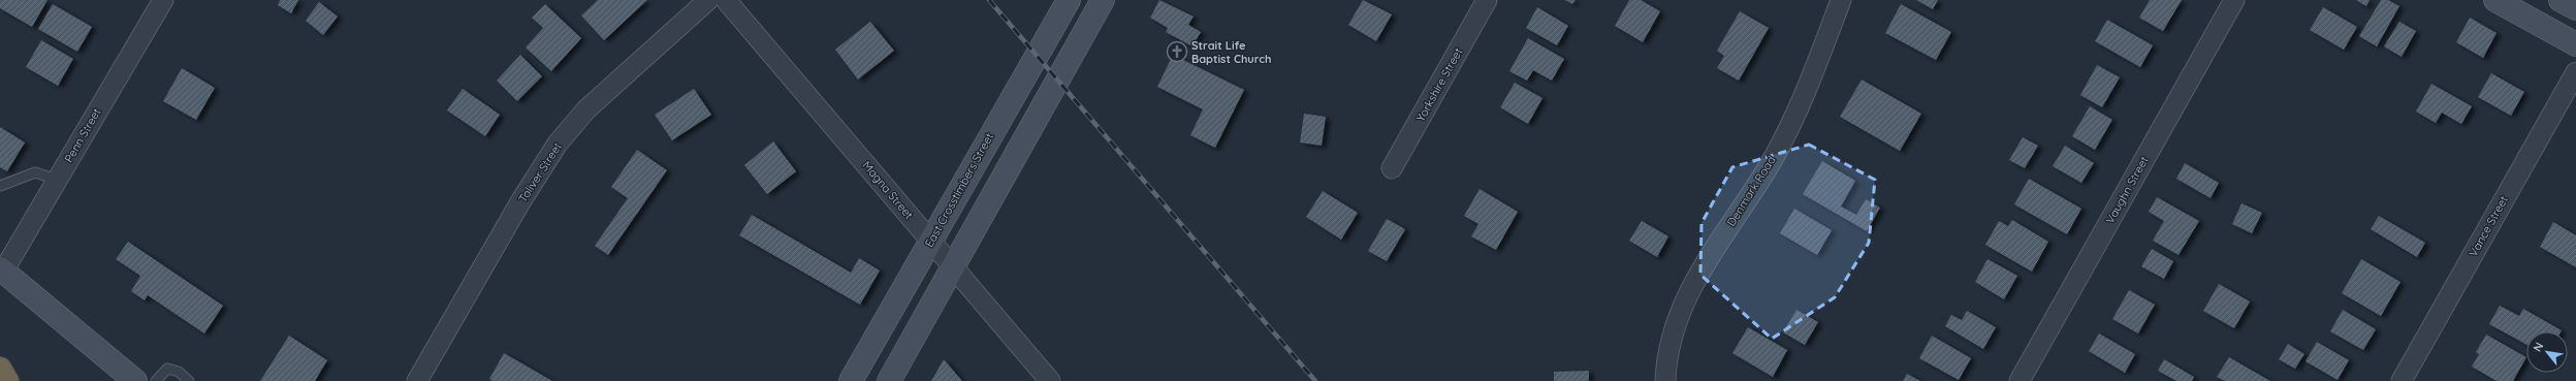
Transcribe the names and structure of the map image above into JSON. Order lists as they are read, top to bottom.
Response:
{
  "streets": {
    "main road": ["East Crosstimbers Street"],
    "street": [
      "Yorkshire Street",
      "Penn Street",
      "Toliver Street",
      "Magna Street",
      "Vaughn Street",
      "Denmark Road",
      "Vance Street"
    ]
  },
  "crossings": [
    ["Magna Street", "East Crosstimbers Street"]
  ],
  "places": {
    "church": ["Strait Life Baptist Church"]
  },
  "north": "top left"
}
